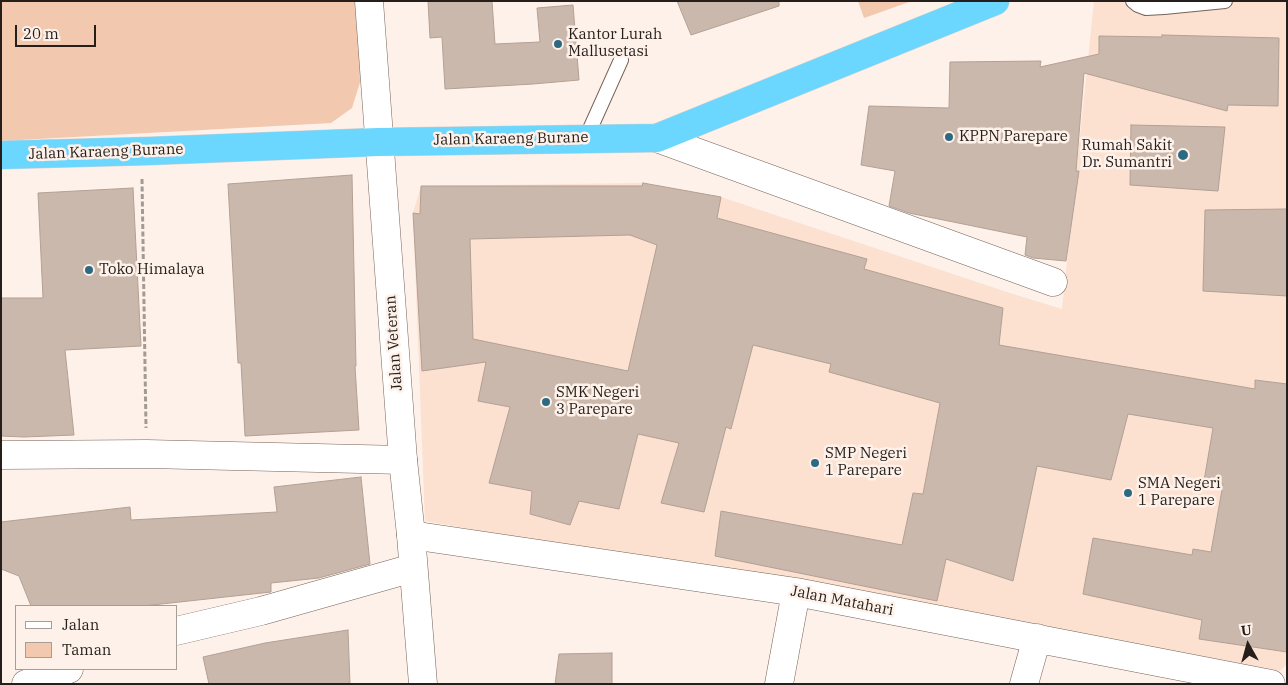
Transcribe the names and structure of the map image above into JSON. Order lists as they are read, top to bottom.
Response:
{
  "streets": {
    "highway": ["Jalan Karaeng Burane"],
    "street": ["Jalan Veteran", "Jalan Matahari"]
  },
  "crossings": [
    ["Jalan Karaeng Burane", "Jalan Veteran"],
    ["Jalan Veteran", "Jalan Matahari"]
  ],
  "places": [
    "Kantor Lurah Mallusetasi",
    "KPPN Parepare",
    "Rumah Sakit Dr. Sumantri",
    "Toko Himalaya",
    "SMK Negeri 3 Parepare",
    "SMP Negeri 1 Parepare",
    "SMA Negeri 1 Parepare"
  ],
  "legend": ["Jalan", "Taman"],
  "scale_bar": "20 m",
  "north": "top"
}
